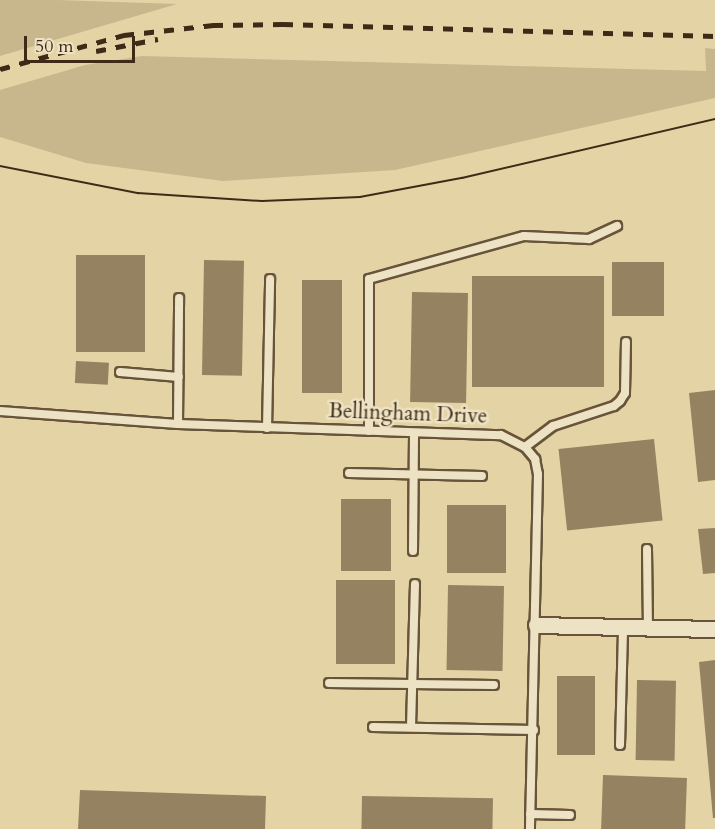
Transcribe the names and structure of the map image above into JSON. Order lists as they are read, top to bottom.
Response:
{
  "streets": {
    "lane": ["Bellingham Drive"]
  },
  "scale_bar": "50 m"
}
